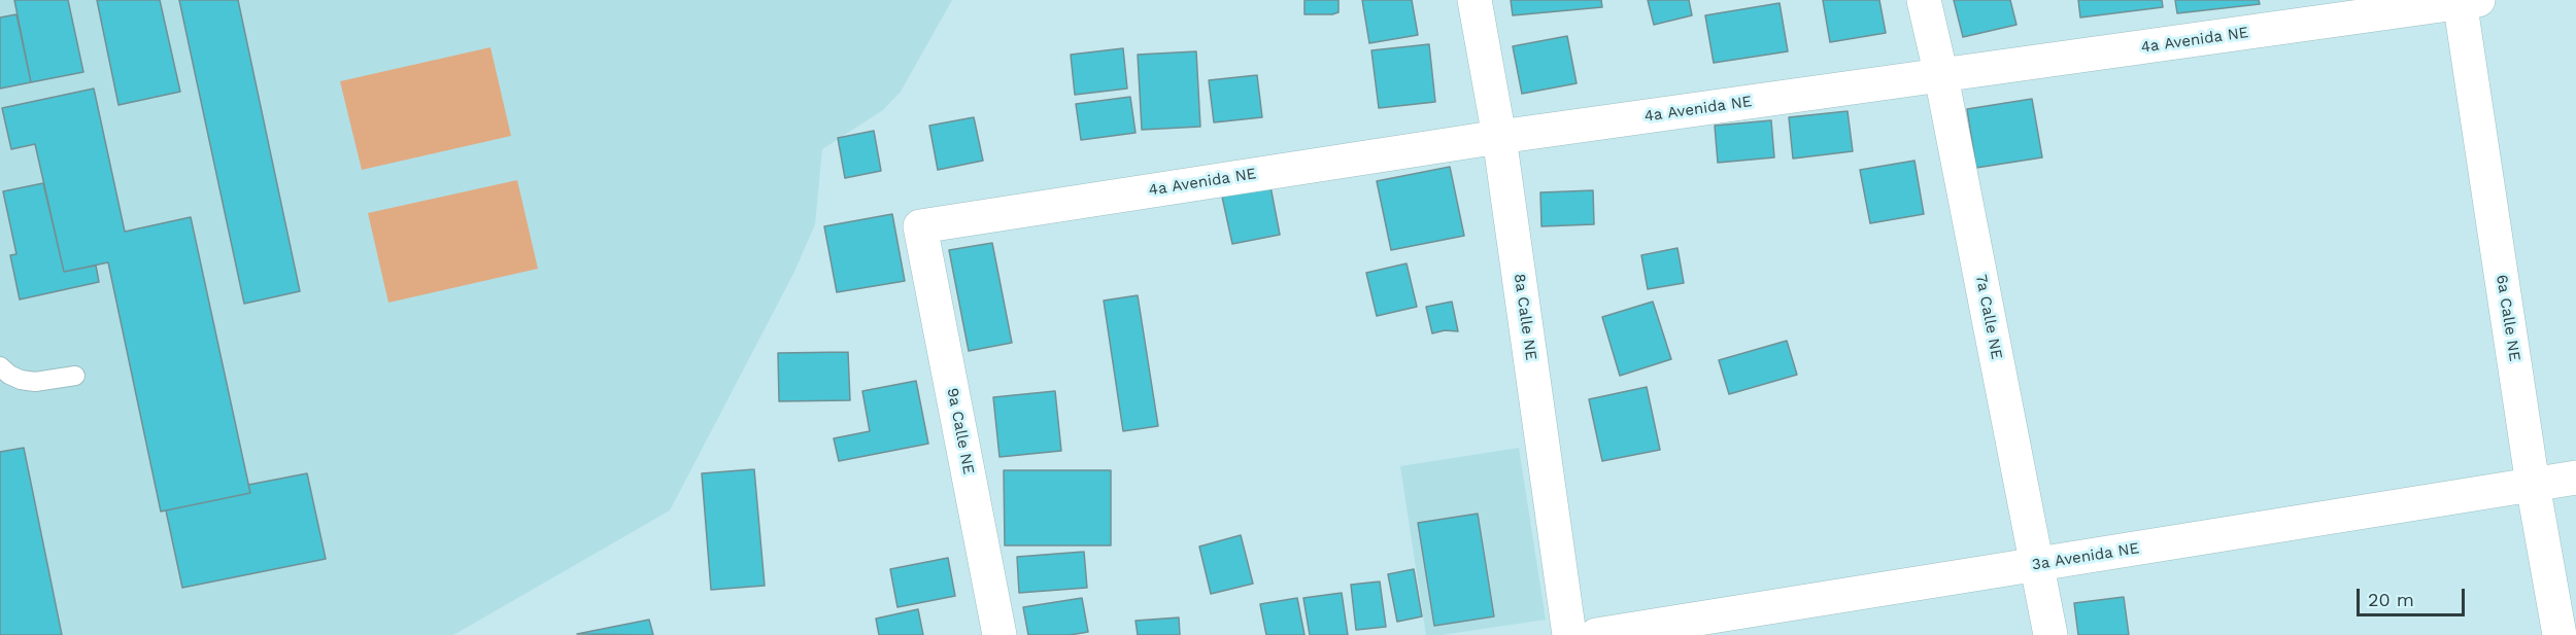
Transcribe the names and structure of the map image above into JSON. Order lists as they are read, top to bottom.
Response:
{
  "streets": {
    "street": [
      "4a Avenida NE",
      "8a Calle NE",
      "7a Calle NE",
      "6a Calle NE",
      "9a Calle NE",
      "3a Avenida NE"
    ]
  },
  "crossings": [
    ["4a Avenida NE", "8a Calle NE"],
    ["4a Avenida NE", "7a Calle NE"],
    ["4a Avenida NE", "6a Calle NE"],
    ["4a Avenida NE", "9a Calle NE"],
    ["7a Calle NE", "3a Avenida NE"],
    ["6a Calle NE", "3a Avenida NE"]
  ],
  "scale_bar": "20 m"
}
